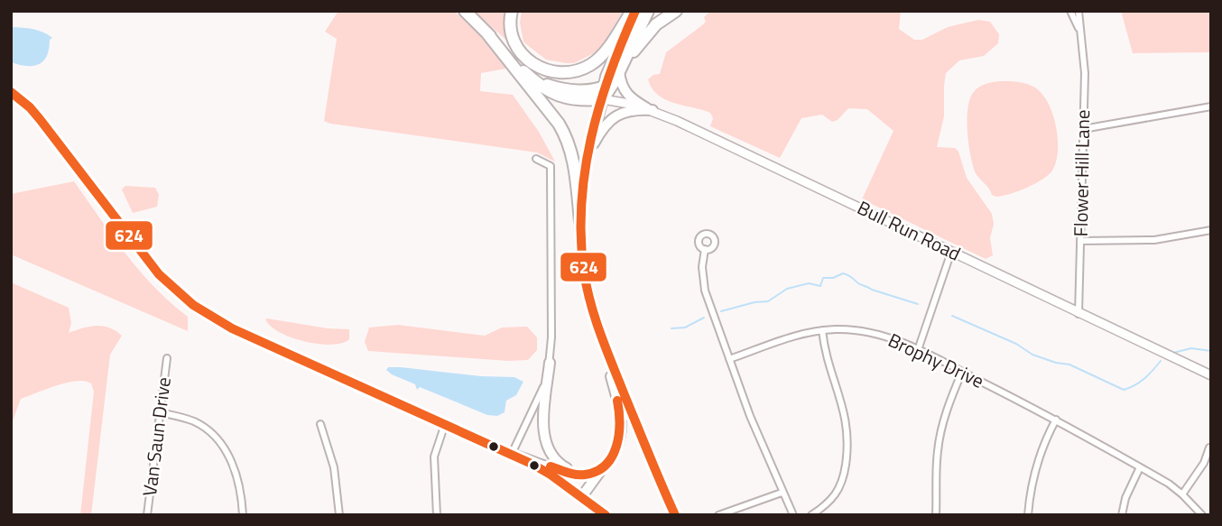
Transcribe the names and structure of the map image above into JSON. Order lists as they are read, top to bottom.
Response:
{
  "streets": {
    "street": [
      "Flower Hill Lane",
      "Bull Run Road",
      "Brophy Drive",
      "Van Saun Drive"
    ]
  },
  "crossings": [
    ["Flower Hill Lane", "Bull Run Road"]
  ],
  "lines": ["transit line 624"]
}
